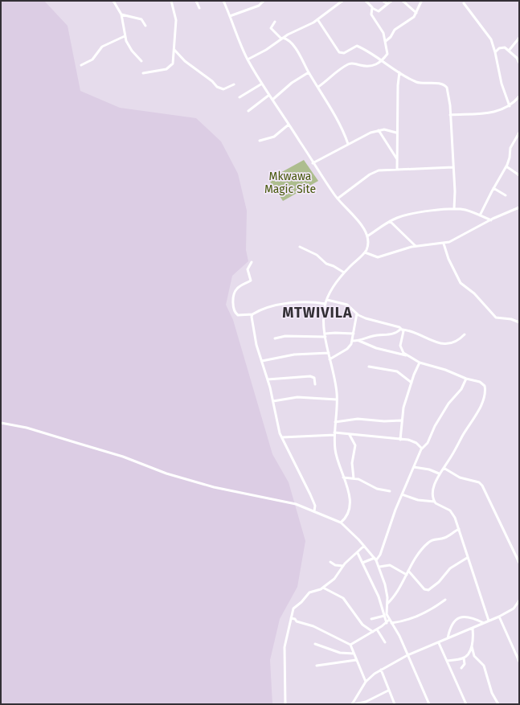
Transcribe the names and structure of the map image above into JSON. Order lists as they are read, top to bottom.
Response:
{
  "districts": ["MTWIVILA"],
  "parks": ["Mkwawa Magic Site"]
}
